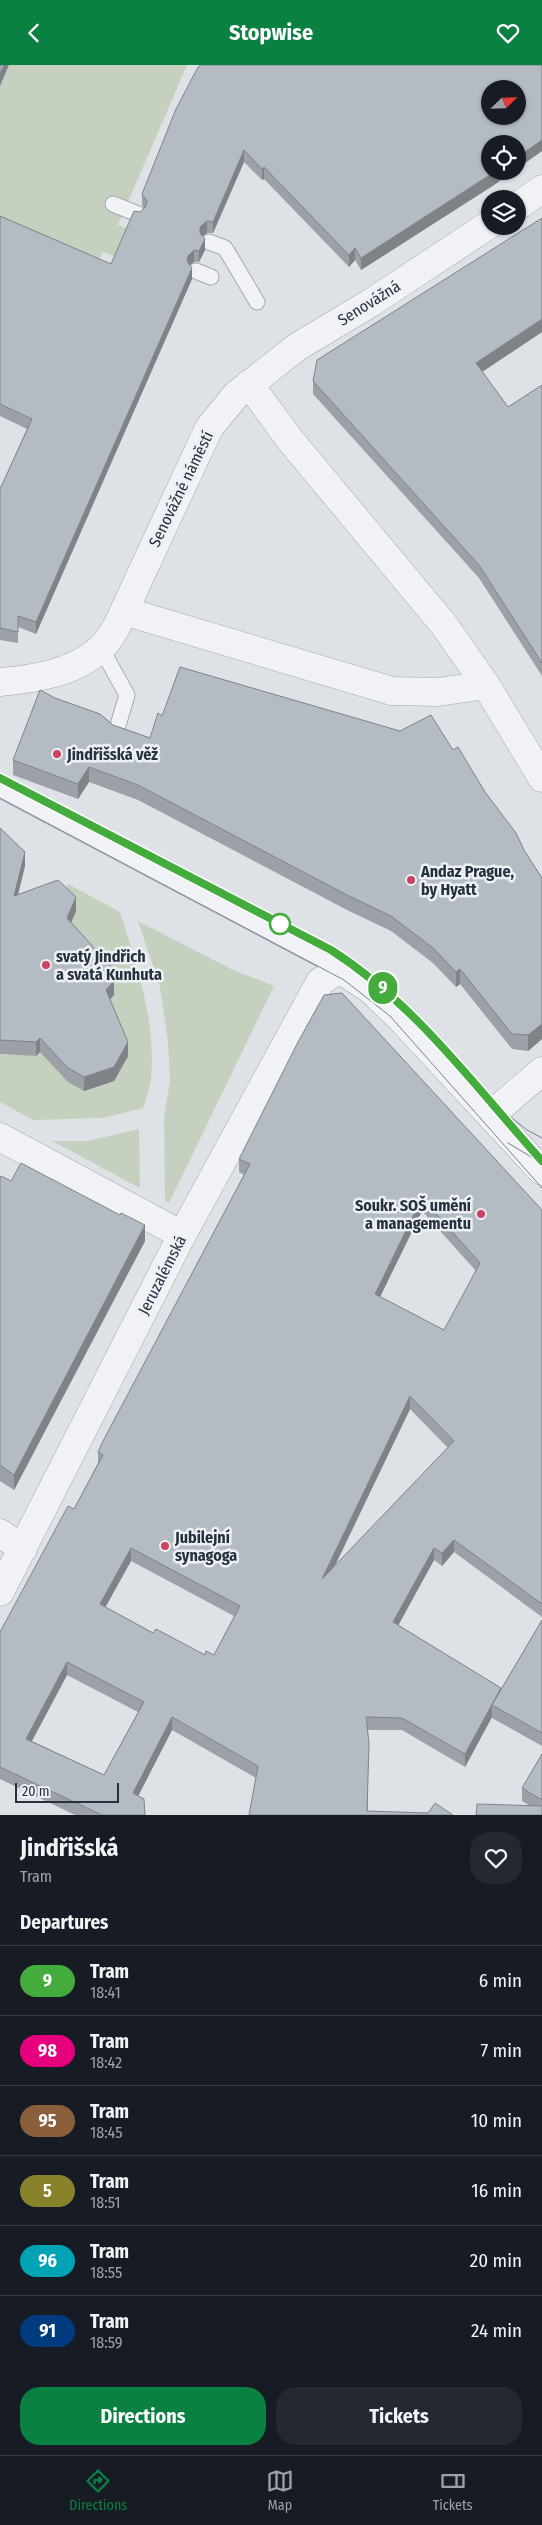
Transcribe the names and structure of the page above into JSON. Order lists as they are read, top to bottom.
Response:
{
  "streets": {
    "street": ["Senovážná", "Senovážné náměstí", "Jeruzalémská"]
  },
  "crossings": [
    ["Senovážná", "Senovážné náměstí"]
  ],
  "places": [
    "Jindřišská věž",
    "Andaz Prague, by Hyatt",
    "svatý Jindřich a svatá Kunhuta",
    "Soukr. SOŠ umění a managementu",
    "Jubilejní synagoga"
  ],
  "lines": ["tram line 9"],
  "scale_bar": "20 m",
  "north": "top right",
  "page": {
    "header": "Stopwise",
    "on_map": "9",
    "scale": "20 m",
    "heading": [
      ["Jindřišská", "Tram"],
      "Departures"
    ],
    "list": [
      {
        "mark": "9",
        "name": "Tram",
        "note": "18:41",
        "value": "6 min"
      },
      {
        "mark": "98",
        "name": "Tram",
        "note": "18:42",
        "value": "7 min"
      },
      {
        "mark": "95",
        "name": "Tram",
        "note": "18:45",
        "value": "10 min"
      },
      {
        "mark": "5",
        "name": "Tram",
        "note": "18:51",
        "value": "16 min"
      },
      {
        "mark": "96",
        "name": "Tram",
        "note": "18:55",
        "value": "20 min"
      },
      {
        "mark": "91",
        "name": "Tram",
        "note": "18:59",
        "value": "24 min"
      }
    ],
    "buttons": ["Directions", "Tickets"],
    "tabs": ["Directions", "Map", "Tickets"]
  }
}
